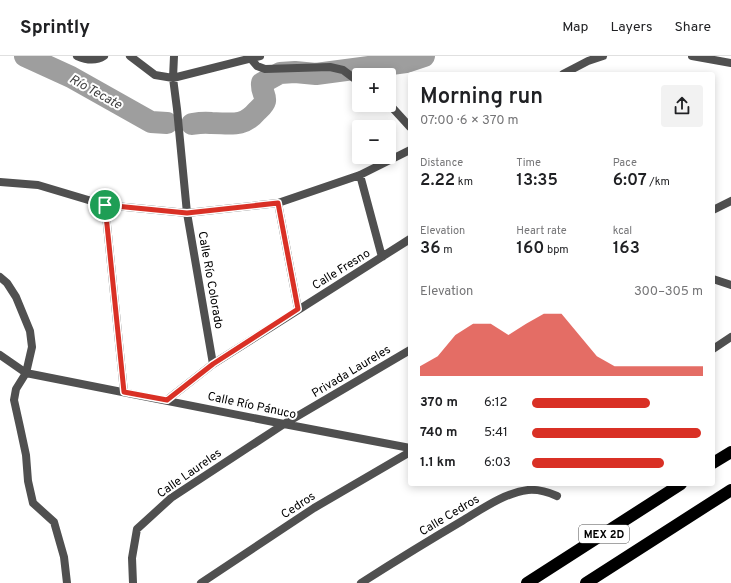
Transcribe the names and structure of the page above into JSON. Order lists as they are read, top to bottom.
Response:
{
  "streets": {
    "highway": ["MEX 2D"],
    "street": [
      "Calle Fresno",
      "Calle Río Colorado",
      "Privada Laureles",
      "Calle Río Pánuco",
      "Calle Laureles",
      "Cedros",
      "Calle Cedros"
    ]
  },
  "crossings": [
    ["Calle Fresno", "Calle Río Colorado"],
    ["Calle Fresno", "Calle Río Pánuco"],
    ["Privada Laureles", "Calle Río Pánuco"],
    ["Privada Laureles", "Calle Laureles"],
    ["Calle Río Pánuco", "Calle Laureles"]
  ],
  "water": ["Río Tecate"],
  "page": {
    "header": "Sprintly",
    "nav": ["Map", "Layers", "Share"],
    "map_buttons": ["+", "−"],
    "heading": ["Morning run", "07:00 · 6 × 370 m"],
    "stats": [
      ["Distance", "2.22 km"],
      ["Time", "13:35"],
      ["Pace", "6:07 /km"],
      ["Elevation", "36 m"],
      ["Heart rate", "160 bpm"],
      ["kcal", "163"]
    ],
    "chart": ["Elevation", "300–305 m"],
    "list": [
      {
        "name": "370 m",
        "note": "6:12"
      },
      {
        "name": "740 m",
        "note": "5:41"
      },
      {
        "name": "1.1 km",
        "note": "6:03"
      }
    ]
  }
}
